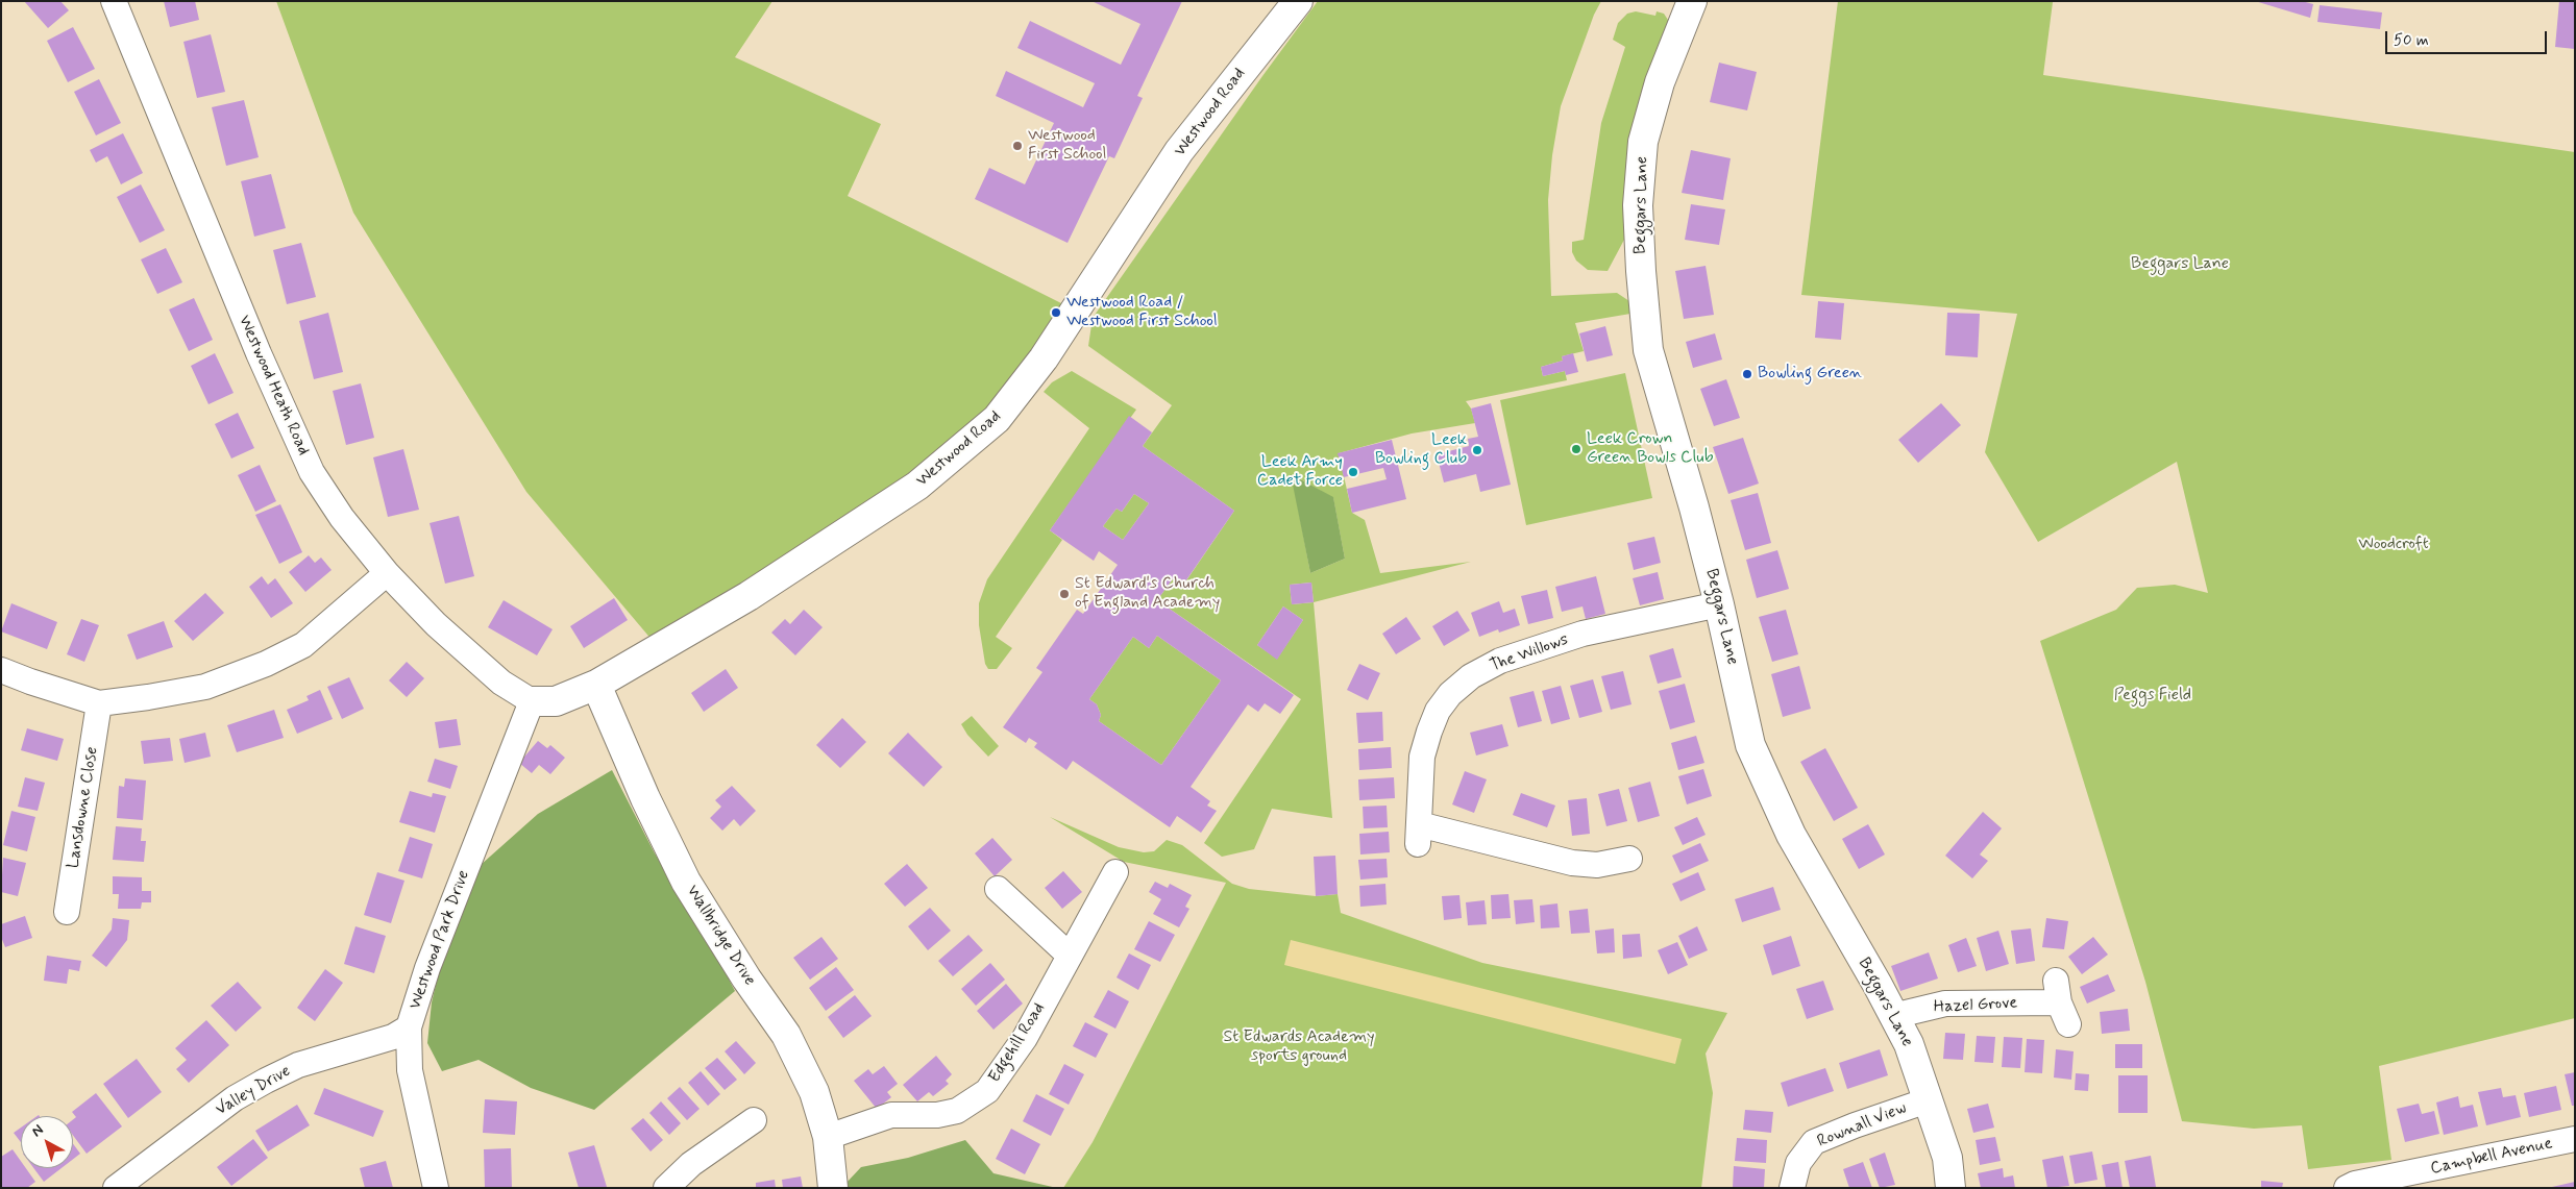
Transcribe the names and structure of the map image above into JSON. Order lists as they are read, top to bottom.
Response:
{
  "streets": {
    "street": [
      "Westwood Road",
      "Beggars Lane",
      "Westwood Heath Road",
      "The Willows",
      "Lansdowne Close",
      "Wallbridge Drive",
      "Westwood Park Drive",
      "Hazel Grove",
      "Edgehill Road",
      "Valley Drive",
      "Rownall View",
      "Campbell Avenue"
    ]
  },
  "crossings": [
    ["Westwood Road", "Westwood Heath Road"],
    ["Westwood Road", "Wallbridge Drive"],
    ["Westwood Road", "Westwood Park Drive"],
    ["Beggars Lane", "The Willows"],
    ["Beggars Lane", "Hazel Grove"],
    ["Beggars Lane", "Rownall View"],
    ["Westwood Heath Road", "Westwood Park Drive"],
    ["Wallbridge Drive", "Edgehill Road"],
    ["Westwood Park Drive", "Valley Drive"]
  ],
  "parks": [
    "Beggars Lane",
    "Woodcroft",
    "Peggs Field",
    "St Edwards Academy sports ground"
  ],
  "places": [
    "Westwood First School",
    "Westwood Road / Westwood First School",
    "Bowling Green",
    "Leek Crown Green Bowls Club",
    "Leek Bowling Club",
    "Leek Army Cadet Force",
    "St Edward's Church of England Academy"
  ],
  "scale_bar": "50 m",
  "north": "top left"
}
